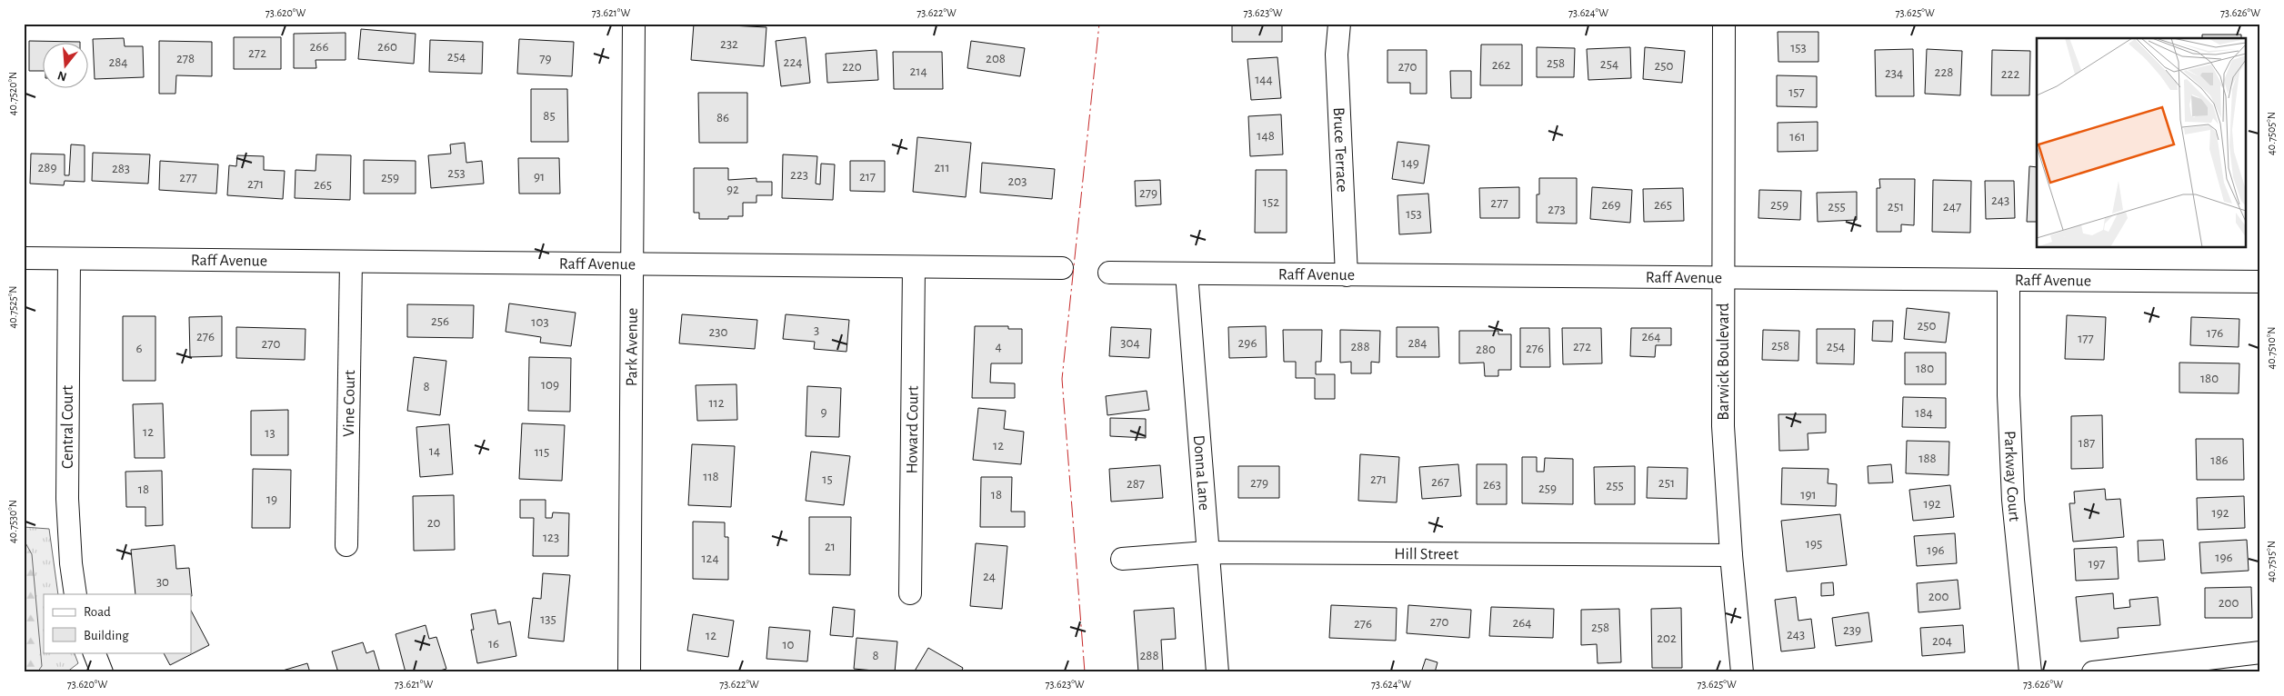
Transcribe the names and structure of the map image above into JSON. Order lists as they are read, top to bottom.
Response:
{
  "streets": {
    "street": [
      "Bruce Terrace",
      "Raff Avenue",
      "Park Avenue",
      "Barwick Boulevard",
      "Vine Court",
      "Central Court",
      "Howard Court",
      "Donna Lane",
      "Parkway Court",
      "Hill Street"
    ]
  },
  "crossings": [
    ["Bruce Terrace", "Raff Avenue"],
    ["Raff Avenue", "Park Avenue"],
    ["Raff Avenue", "Barwick Boulevard"],
    ["Raff Avenue", "Vine Court"],
    ["Raff Avenue", "Central Court"],
    ["Raff Avenue", "Howard Court"],
    ["Raff Avenue", "Donna Lane"],
    ["Raff Avenue", "Parkway Court"],
    ["Barwick Boulevard", "Hill Street"],
    ["Donna Lane", "Hill Street"]
  ],
  "house_numbers": [
    "232",
    "266",
    "260",
    "153",
    "272",
    "254",
    "278",
    "79",
    "208",
    "284",
    "224",
    "258",
    "254",
    "262",
    "250",
    "220",
    "270",
    "214",
    "228",
    "234",
    "222",
    "144",
    "157",
    "85",
    "86",
    "148",
    "161",
    "149",
    "289",
    "211",
    "283",
    "253",
    "223",
    "91",
    "217",
    "277",
    "259",
    "203",
    "271",
    "265",
    "92",
    "279",
    "243",
    "152",
    "277",
    "269",
    "265",
    "259",
    "255",
    "251",
    "247",
    "273",
    "153",
    "256",
    "103",
    "250",
    "3",
    "230",
    "176",
    "276",
    "264",
    "177",
    "304",
    "296",
    "284",
    "270",
    "258",
    "4",
    "288",
    "272",
    "254",
    "6",
    "276",
    "280",
    "180",
    "180",
    "109",
    "8",
    "112",
    "9",
    "184",
    "12",
    "13",
    "187",
    "12",
    "14",
    "115",
    "188",
    "186",
    "118",
    "15",
    "271",
    "267",
    "279",
    "251",
    "287",
    "263",
    "255",
    "259",
    "18",
    "18",
    "191",
    "19",
    "192",
    "192",
    "20",
    "123",
    "195",
    "21",
    "196",
    "196",
    "124",
    "197",
    "24",
    "30",
    "200",
    "200",
    "135",
    "270",
    "264",
    "276",
    "258",
    "239",
    "243",
    "12",
    "202",
    "204",
    "16",
    "10",
    "8",
    "288"
  ],
  "legend": ["Road", "Building"],
  "north": "bottom",
  "coordinates": [
    "73.620°W",
    "73.621°W",
    "73.622°W",
    "73.623°W",
    "73.624°W",
    "73.625°W",
    "73.626°W",
    "40.7520°N",
    "40.7505°N",
    "40.7525°N",
    "40.7510°N",
    "40.7530°N",
    "40.7515°N"
  ]
}
